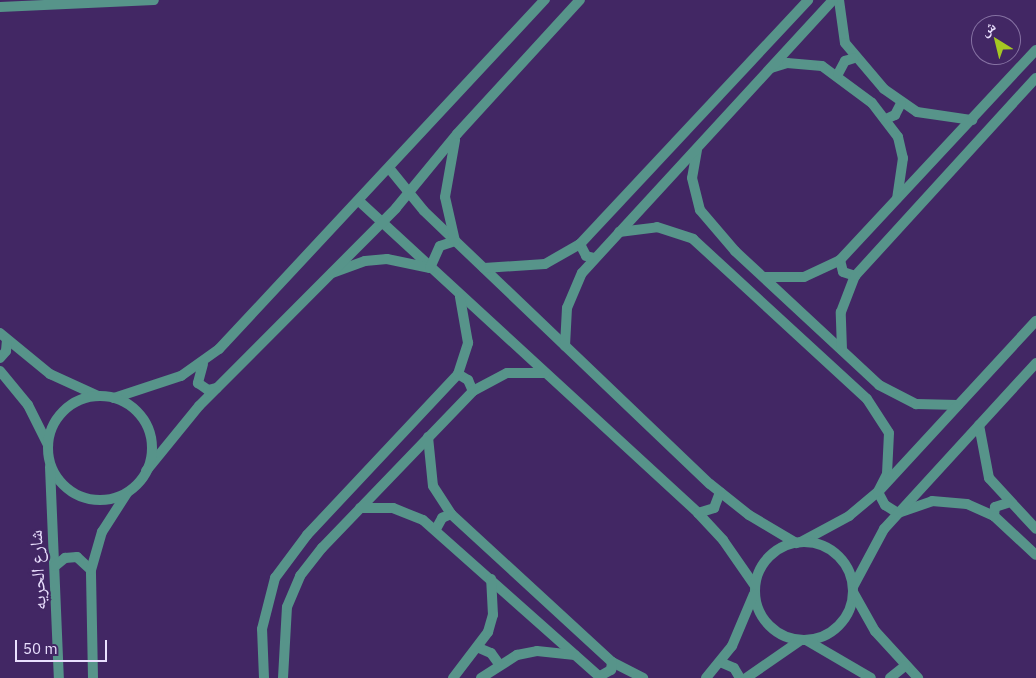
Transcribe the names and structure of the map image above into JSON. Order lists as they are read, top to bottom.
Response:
{
  "streets": {
    "street": ["شارع الحريه"]
  },
  "scale_bar": "50 m",
  "north": "top left"
}
